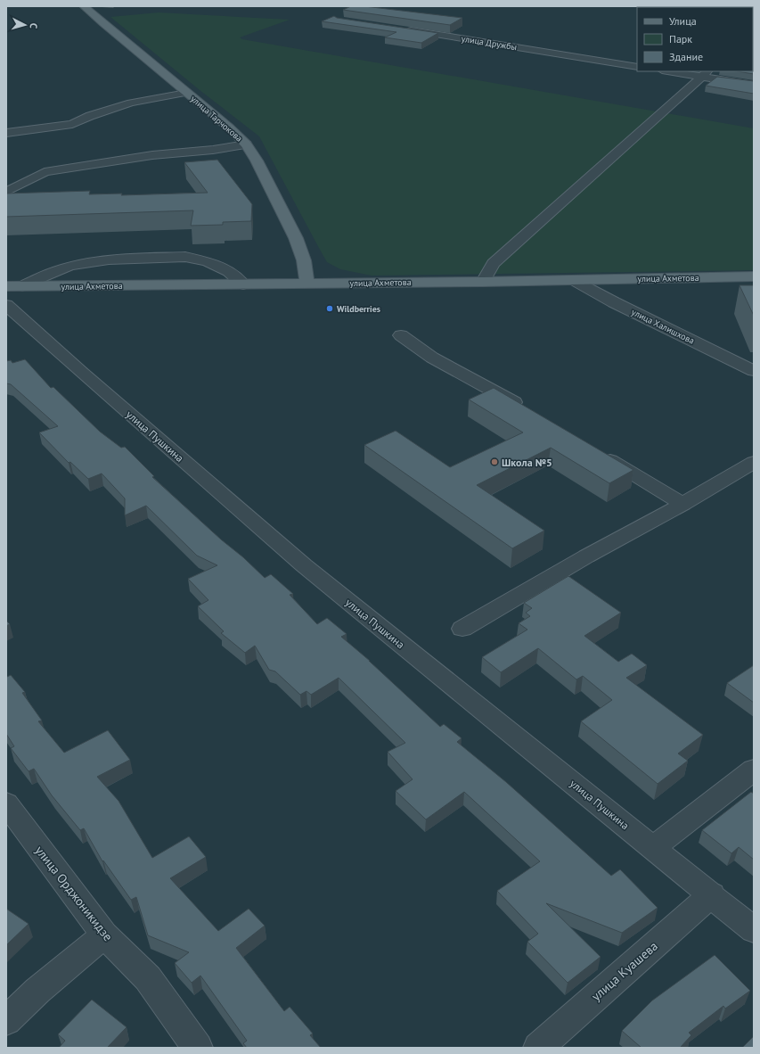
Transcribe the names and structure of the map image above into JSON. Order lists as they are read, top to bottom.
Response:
{
  "streets": {
    "main road": ["улица Тарчокова", "улица Ахметова"],
    "street": [
      "улица Дружбы",
      "улица Халишхова",
      "улица Пушкина",
      "улица Орджоникидзе",
      "улица Куашева"
    ]
  },
  "crossings": [
    ["улица Тарчокова", "улица Ахметова"],
    ["улица Ахметова", "улица Халишхова"],
    ["улица Пушкина", "улица Куашева"]
  ],
  "places": ["Wildberries", "Школа №5"],
  "legend": ["Улица", "Парк", "Здание"],
  "north": "right"
}
